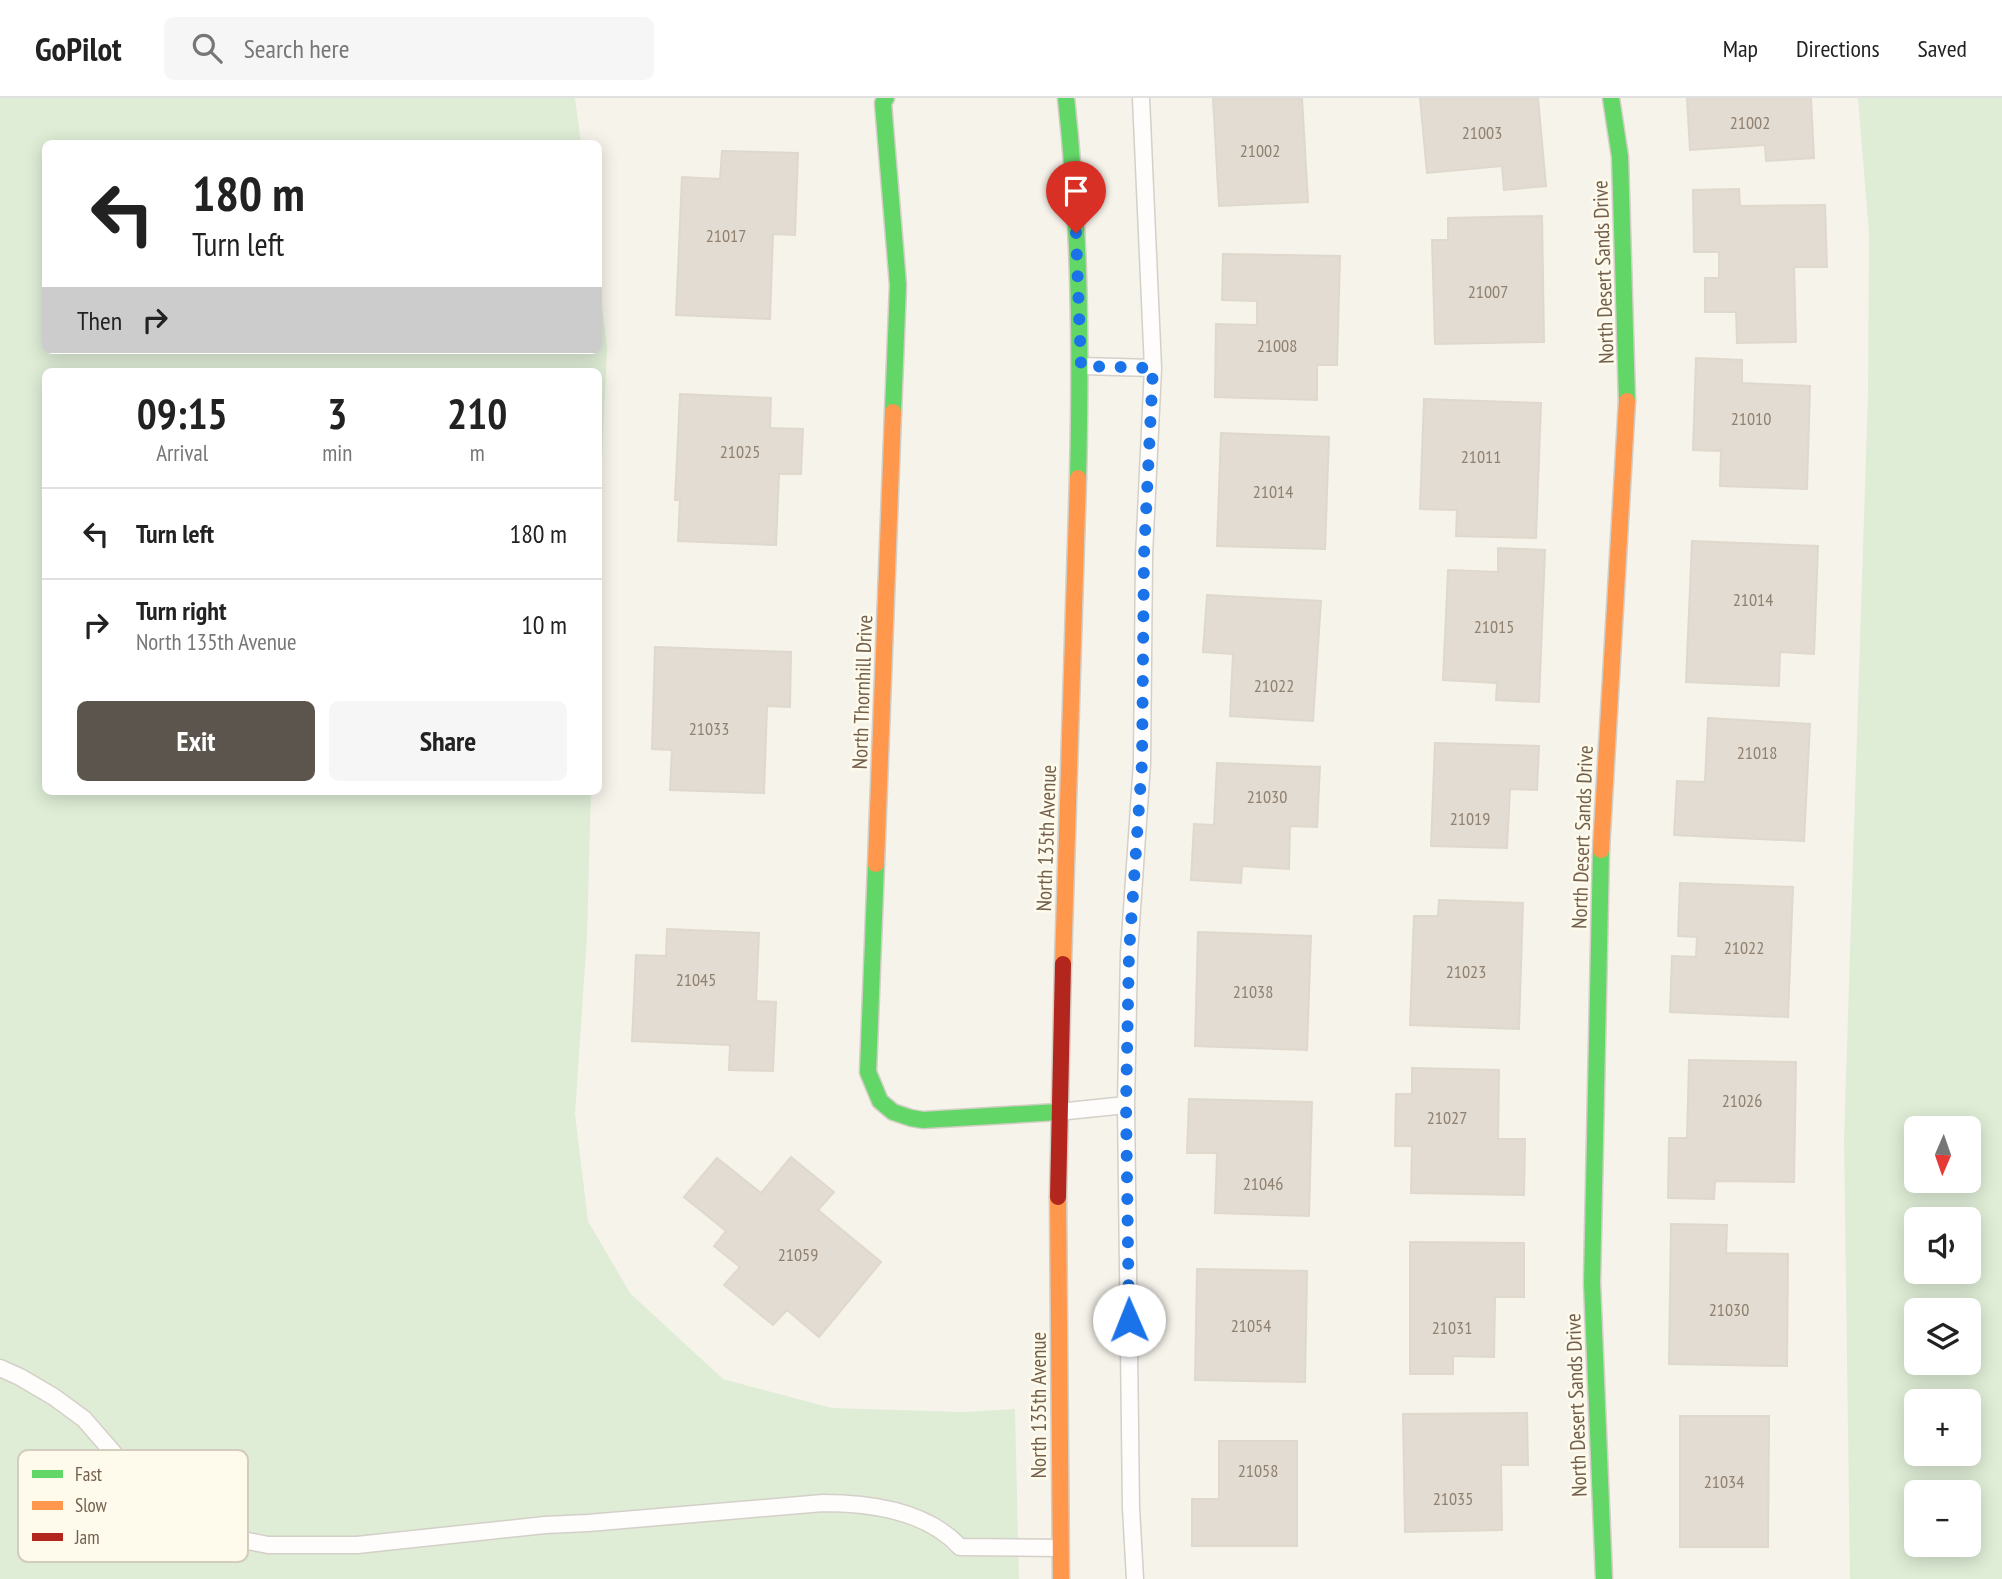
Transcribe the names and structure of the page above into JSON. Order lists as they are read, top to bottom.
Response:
{
  "streets": {
    "street": ["North Desert Sands Drive", "North Thornhill Drive", "North 135th Avenue"]
  },
  "crossings": [
    ["North Thornhill Drive", "North 135th Avenue"]
  ],
  "house_numbers": [
    "21002",
    "21003",
    "21002",
    "21017",
    "21007",
    "21008",
    "21010",
    "21025",
    "21011",
    "21014",
    "21014",
    "21015",
    "21022",
    "21033",
    "21018",
    "21030",
    "21019",
    "21022",
    "21023",
    "21045",
    "21038",
    "21026",
    "21027",
    "21046",
    "21059",
    "21030",
    "21054",
    "21031",
    "21058",
    "21034",
    "21035"
  ],
  "legend": ["Fast", "Slow", "Jam"],
  "north": "bottom",
  "page": {
    "header": "GoPilot",
    "search": "Search here",
    "nav": ["Map", "Directions", "Saved"],
    "turn": ["180 m", "Turn left"],
    "then": "Then",
    "eta": [
      "09:15",
      "Arrival",
      "3",
      "min",
      "210",
      "m"
    ],
    "list": [
      {
        "name": "Turn left",
        "value": "180 m"
      },
      {
        "name": "Turn right",
        "note": "North 135th Avenue",
        "value": "10 m"
      }
    ],
    "buttons": ["Exit", "Share"],
    "map_buttons": ["+", "−"]
  }
}
